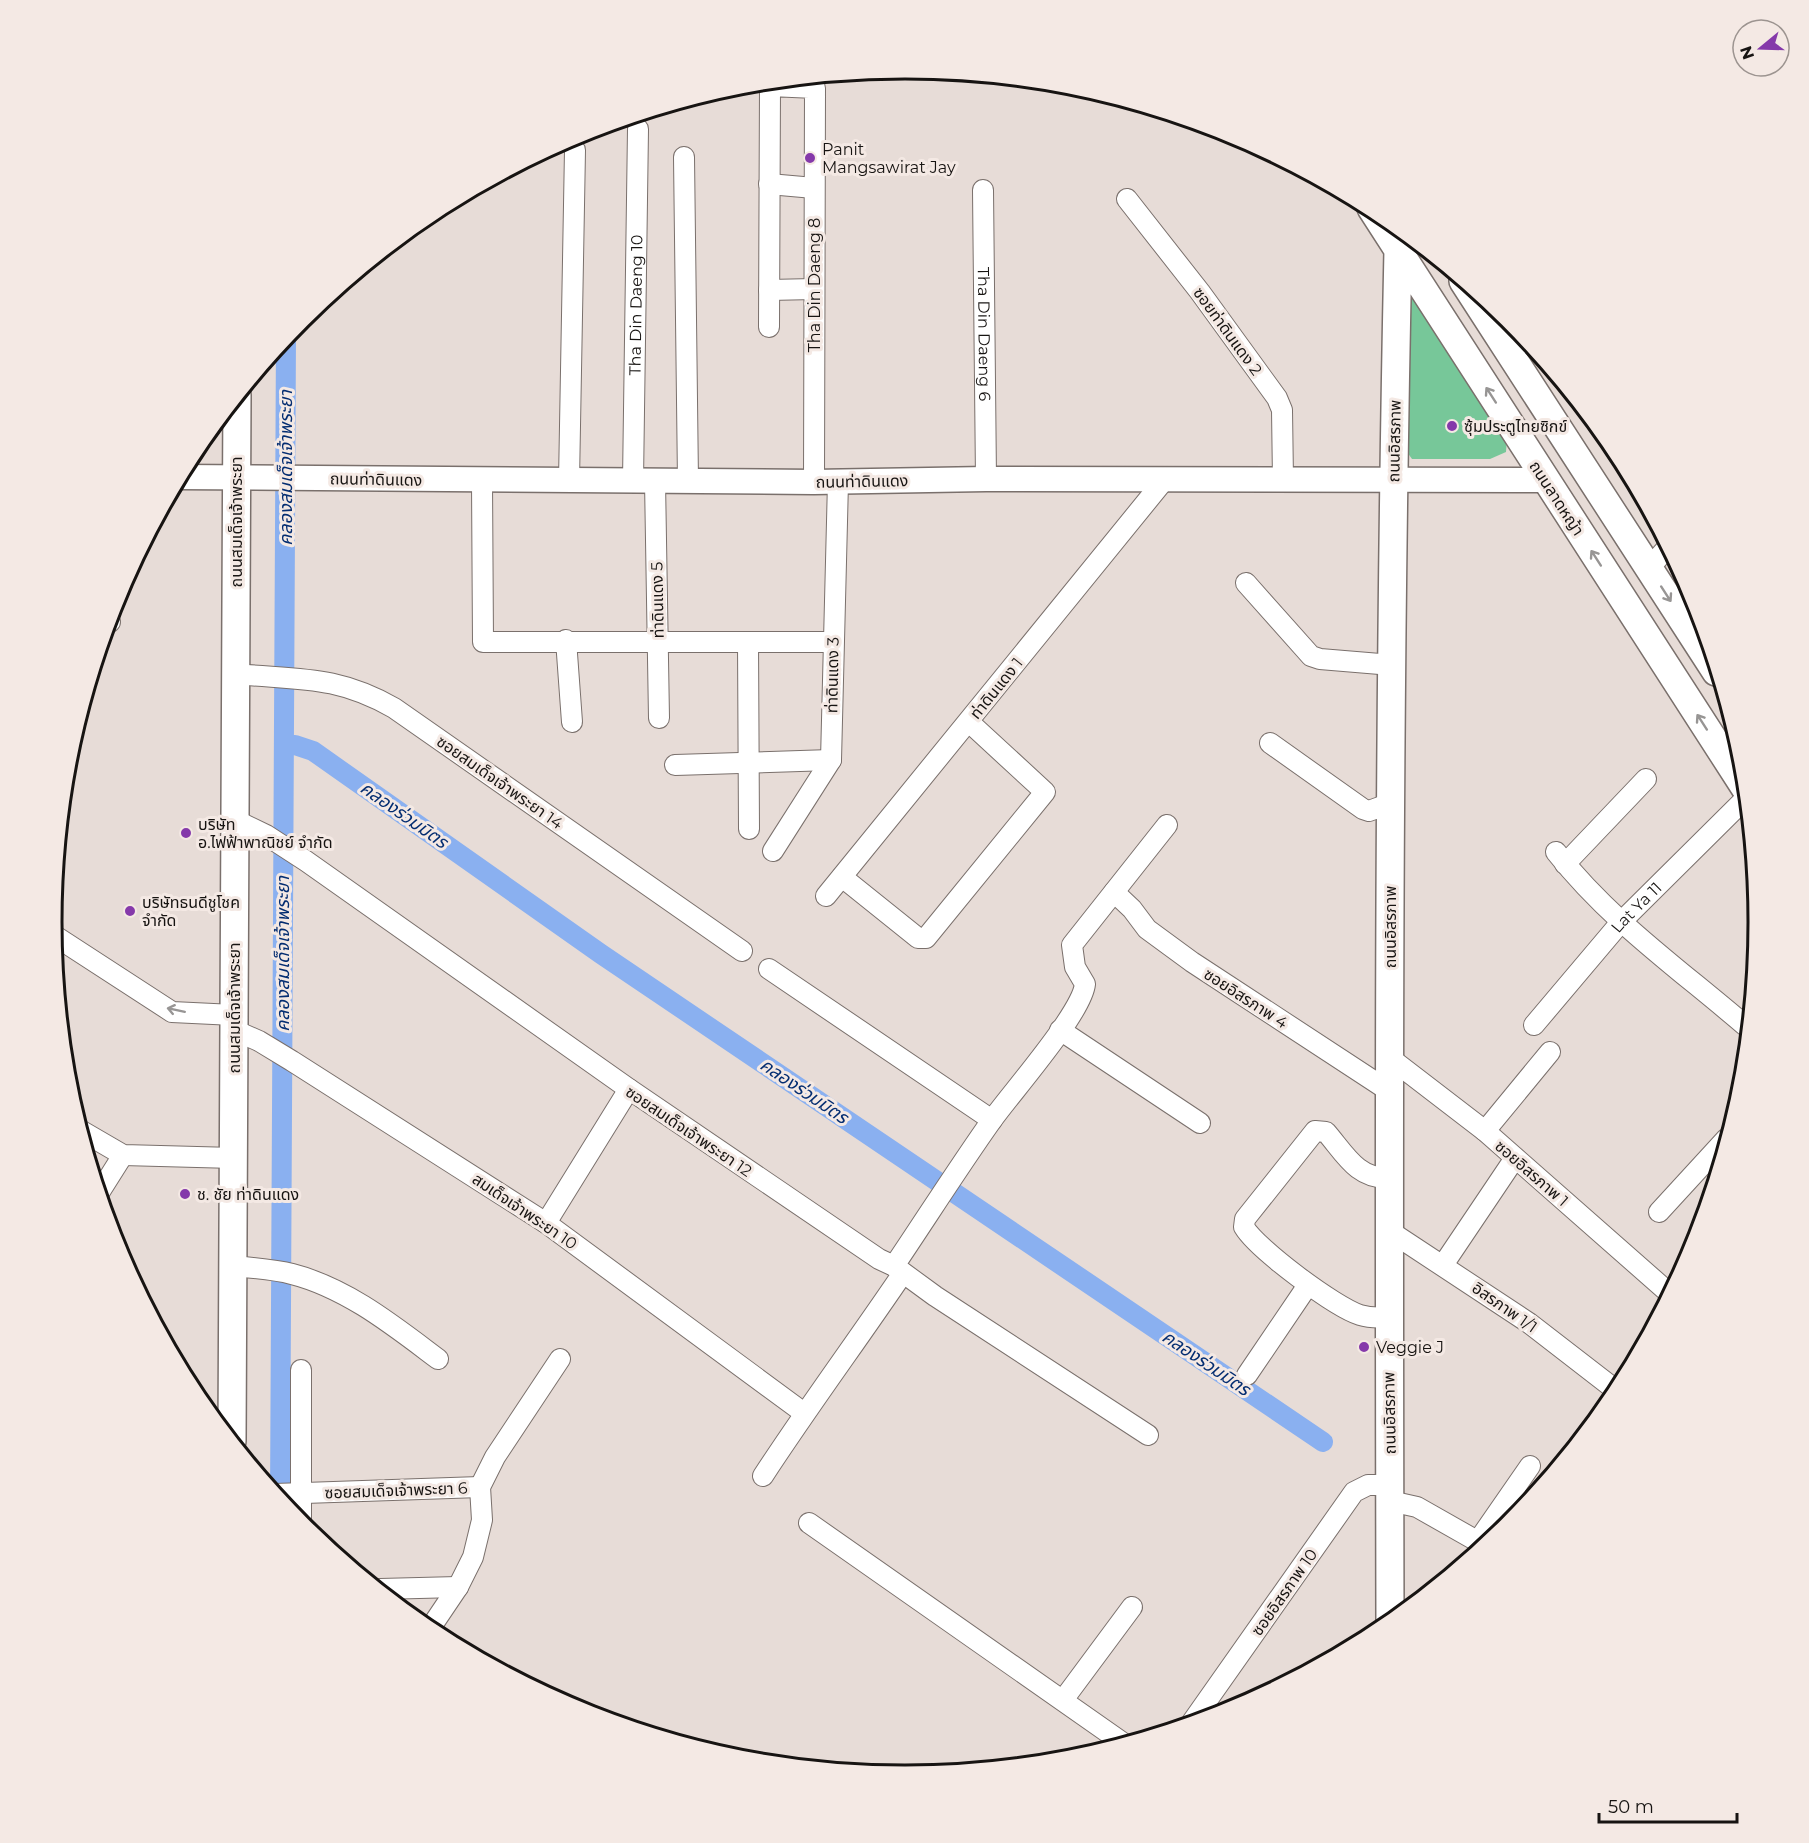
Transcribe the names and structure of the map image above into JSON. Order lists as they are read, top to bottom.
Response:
{
  "streets": {
    "main road": ["ถนนอิสรภาพ", "ถนนลาดหญ้า", "ถนนสมเด็จเจ้าพระยา"],
    "street": [
      "Tha Din Daeng 8",
      "Tha Din Daeng 10",
      "ซอยท่าดินแดง 2",
      "Tha Din Daeng 6",
      "ถนนท่าดินแดง",
      "ท่าดินแดง 5",
      "ท่าดินแดง 3",
      "ท่าดินแดง 1",
      "ซอยสมเด็จเจ้าพระยา 14",
      "Lat Ya 11",
      "ซอยอิสรภาพ 4",
      "ซอยสมเด็จเจ้าพระยา 12",
      "ซอยอิสรภาพ 1",
      "สมเด็จเจ้าพระยา 10",
      "อิสรภาพ 1/1",
      "ซอยสมเด็จเจ้าพระยา 6",
      "ซอยอิสรภาพ 10"
    ]
  },
  "crossings": [
    ["Tha Din Daeng 8", "ถนนท่าดินแดง"],
    ["Tha Din Daeng 10", "ถนนท่าดินแดง"],
    ["Tha Din Daeng 10", "ท่าดินแดง 5"],
    ["ซอยท่าดินแดง 2", "ถนนท่าดินแดง"],
    ["Tha Din Daeng 6", "ถนนท่าดินแดง"],
    ["ถนนอิสรภาพ", "ถนนท่าดินแดง"],
    ["ถนนอิสรภาพ", "ถนนลาดหญ้า"],
    ["ถนนอิสรภาพ", "ซอยอิสรภาพ 4"],
    ["ถนนอิสรภาพ", "ซอยอิสรภาพ 1"],
    ["ถนนอิสรภาพ", "อิสรภาพ 1/1"],
    ["ถนนอิสรภาพ", "ซอยอิสรภาพ 10"],
    ["ถนนท่าดินแดง", "ถนนลาดหญ้า"],
    ["ถนนท่าดินแดง", "ถนนสมเด็จเจ้าพระยา"],
    ["ถนนท่าดินแดง", "ท่าดินแดง 5"],
    ["ถนนท่าดินแดง", "ท่าดินแดง 3"],
    ["ถนนท่าดินแดง", "ท่าดินแดง 1"],
    ["ถนนสมเด็จเจ้าพระยา", "ซอยสมเด็จเจ้าพระยา 14"],
    ["ถนนสมเด็จเจ้าพระยา", "ซอยสมเด็จเจ้าพระยา 12"],
    ["ถนนสมเด็จเจ้าพระยา", "สมเด็จเจ้าพระยา 10"]
  ],
  "water": ["คลองสมเด็จเจ้าพระยา", "คลองร่วมมิตร"],
  "places": [
    "Panit Mangsawirat Jay",
    "ซุ้มประตูไทยซิกข์",
    "บริษัท อ.ไฟฟ้าพาณิชย์ จำกัด",
    "บริษัทธนดีชูโชค จำกัด",
    "ช. ชัย ท่าดินแดง",
    "Veggie J"
  ],
  "scale_bar": "50 m",
  "north": "left"
}
